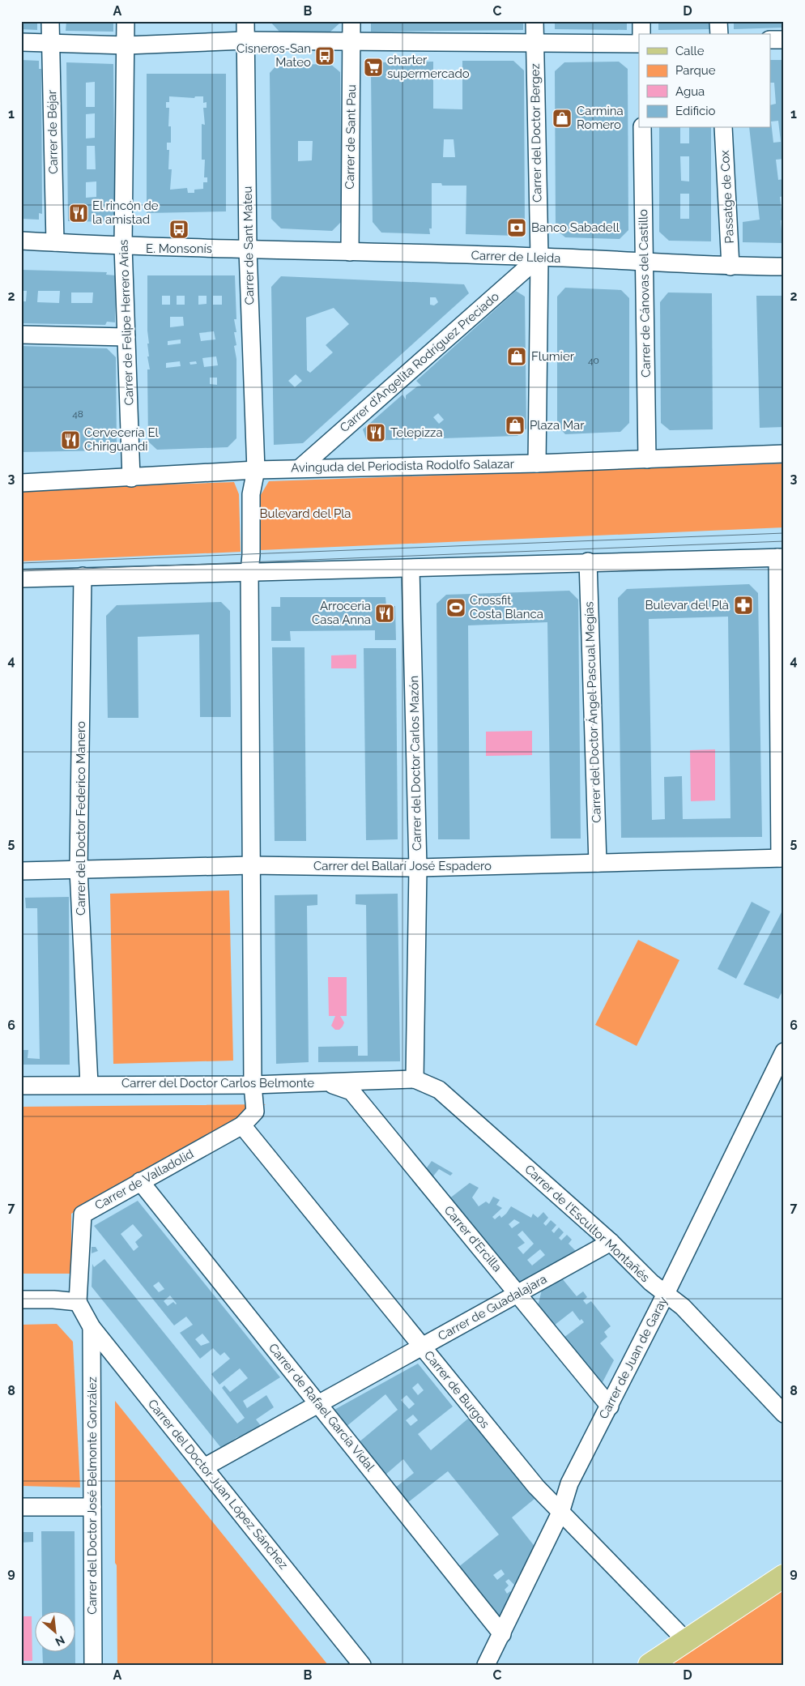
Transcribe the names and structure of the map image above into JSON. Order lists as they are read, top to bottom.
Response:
{
  "streets": {
    "street": [
      "Carrer de Béjar",
      "Carrer del Doctor Bergez",
      "Carrer de Sant Pau",
      "Passatge de Cox",
      "Carrer de Sant Mateu",
      "Carrer de Lleida",
      "Carrer de Cánovas del Castillo",
      "Carrer de Felipe Herrero Arias",
      "Carrer d'Angelita Rodríguez Preciado",
      "Avinguda del Periodista Rodolfo Salazar",
      "Carrer del Doctor Ángel Pascual Megías",
      "Carrer del Doctor Carlos Mazón",
      "Carrer del Doctor Federico Manero",
      "Carrer del Ballarí José Espadero",
      "Carrer del Doctor Carlos Belmonte",
      "Carrer de Valladolid",
      "Carrer de l'Escultor Montañés",
      "Carrer d'Ercilla",
      "Carrer de Guadalajara",
      "Carrer de Juan de Garay",
      "Carrer de Burgos",
      "Carrer de Rafael García Vidal",
      "Carrer del Doctor Juan López Sánchez",
      "Carrer del Doctor José Belmonte González"
    ]
  },
  "crossings": [
    ["Carrer de Béjar", "Carrer de Lleida"],
    ["Carrer del Doctor Bergez", "Carrer de Lleida"],
    ["Carrer del Doctor Bergez", "Carrer d'Angelita Rodríguez Preciado"],
    ["Carrer del Doctor Bergez", "Avinguda del Periodista Rodolfo Salazar"],
    ["Carrer de Sant Pau", "Carrer de Lleida"],
    ["Passatge de Cox", "Carrer de Lleida"],
    ["Carrer de Sant Mateu", "Carrer de Lleida"],
    ["Carrer de Sant Mateu", "Avinguda del Periodista Rodolfo Salazar"],
    ["Carrer de Sant Mateu", "Carrer del Ballarí José Espadero"],
    ["Carrer de Sant Mateu", "Carrer de Valladolid"],
    ["Carrer de Lleida", "Carrer de Cánovas del Castillo"],
    ["Carrer de Lleida", "Carrer de Felipe Herrero Arias"],
    ["Carrer de Lleida", "Carrer d'Angelita Rodríguez Preciado"],
    ["Carrer de Cánovas del Castillo", "Avinguda del Periodista Rodolfo Salazar"],
    ["Carrer de Felipe Herrero Arias", "Avinguda del Periodista Rodolfo Salazar"],
    ["Carrer d'Angelita Rodríguez Preciado", "Avinguda del Periodista Rodolfo Salazar"],
    ["Carrer del Doctor Ángel Pascual Megías", "Carrer del Ballarí José Espadero"],
    ["Carrer del Doctor Carlos Mazón", "Carrer del Ballarí José Espadero"],
    ["Carrer del Doctor Carlos Mazón", "Carrer del Doctor Carlos Belmonte"],
    ["Carrer del Doctor Carlos Mazón", "Carrer de l'Escultor Montañés"],
    ["Carrer del Doctor Federico Manero", "Carrer del Ballarí José Espadero"],
    ["Carrer del Doctor Federico Manero", "Carrer del Doctor Carlos Belmonte"],
    ["Carrer del Ballarí José Espadero", "Carrer de Valladolid"],
    ["Carrer del Doctor Carlos Belmonte", "Carrer de Valladolid"],
    ["Carrer del Doctor Carlos Belmonte", "Carrer de l'Escultor Montañés"],
    ["Carrer del Doctor Carlos Belmonte", "Carrer d'Ercilla"],
    ["Carrer de Valladolid", "Carrer de Burgos"],
    ["Carrer de Valladolid", "Carrer de Rafael García Vidal"],
    ["Carrer de Valladolid", "Carrer del Doctor Juan López Sánchez"],
    ["Carrer de l'Escultor Montañés", "Carrer de Guadalajara"],
    ["Carrer de l'Escultor Montañés", "Carrer de Juan de Garay"],
    ["Carrer d'Ercilla", "Carrer de Guadalajara"],
    ["Carrer d'Ercilla", "Carrer de Juan de Garay"],
    ["Carrer de Guadalajara", "Carrer de Burgos"],
    ["Carrer de Guadalajara", "Carrer de Rafael García Vidal"],
    ["Carrer de Guadalajara", "Carrer del Doctor Juan López Sánchez"],
    ["Carrer de Juan de Garay", "Carrer de Burgos"],
    ["Carrer de Juan de Garay", "Carrer de Rafael García Vidal"],
    ["Carrer del Doctor Juan López Sánchez", "Carrer del Doctor José Belmonte González"]
  ],
  "parks": ["Bulevard del Pla"],
  "places": {
    "bus stop": ["Cisneros-San Mateo", "E. Monsonís"],
    "supermarket": ["charter supermercado"],
    "shop": ["Carmina Romero", "Flumier", "Plaza Mar"],
    "restaurant": [
      "El rincón de la amistad",
      "Telepizza",
      "Cervecería El Chiriguandi",
      "Arroceria Casa Anna"
    ],
    "bank": ["Banco Sabadell"],
    "pharmacy": ["Bulevar del Plà"],
    "sports": ["Crossfit Costa Blanca"]
  },
  "house_numbers": ["40", "48"],
  "legend": [
    "Calle",
    "Parque",
    "Agua",
    "Edificio"
  ],
  "north": "bottom right",
  "grid": {
    "columns": [
      "A",
      "B",
      "C",
      "D"
    ],
    "rows": [
      "1",
      "2",
      "3",
      "4",
      "5",
      "6",
      "7",
      "8",
      "9"
    ]
  }
}
